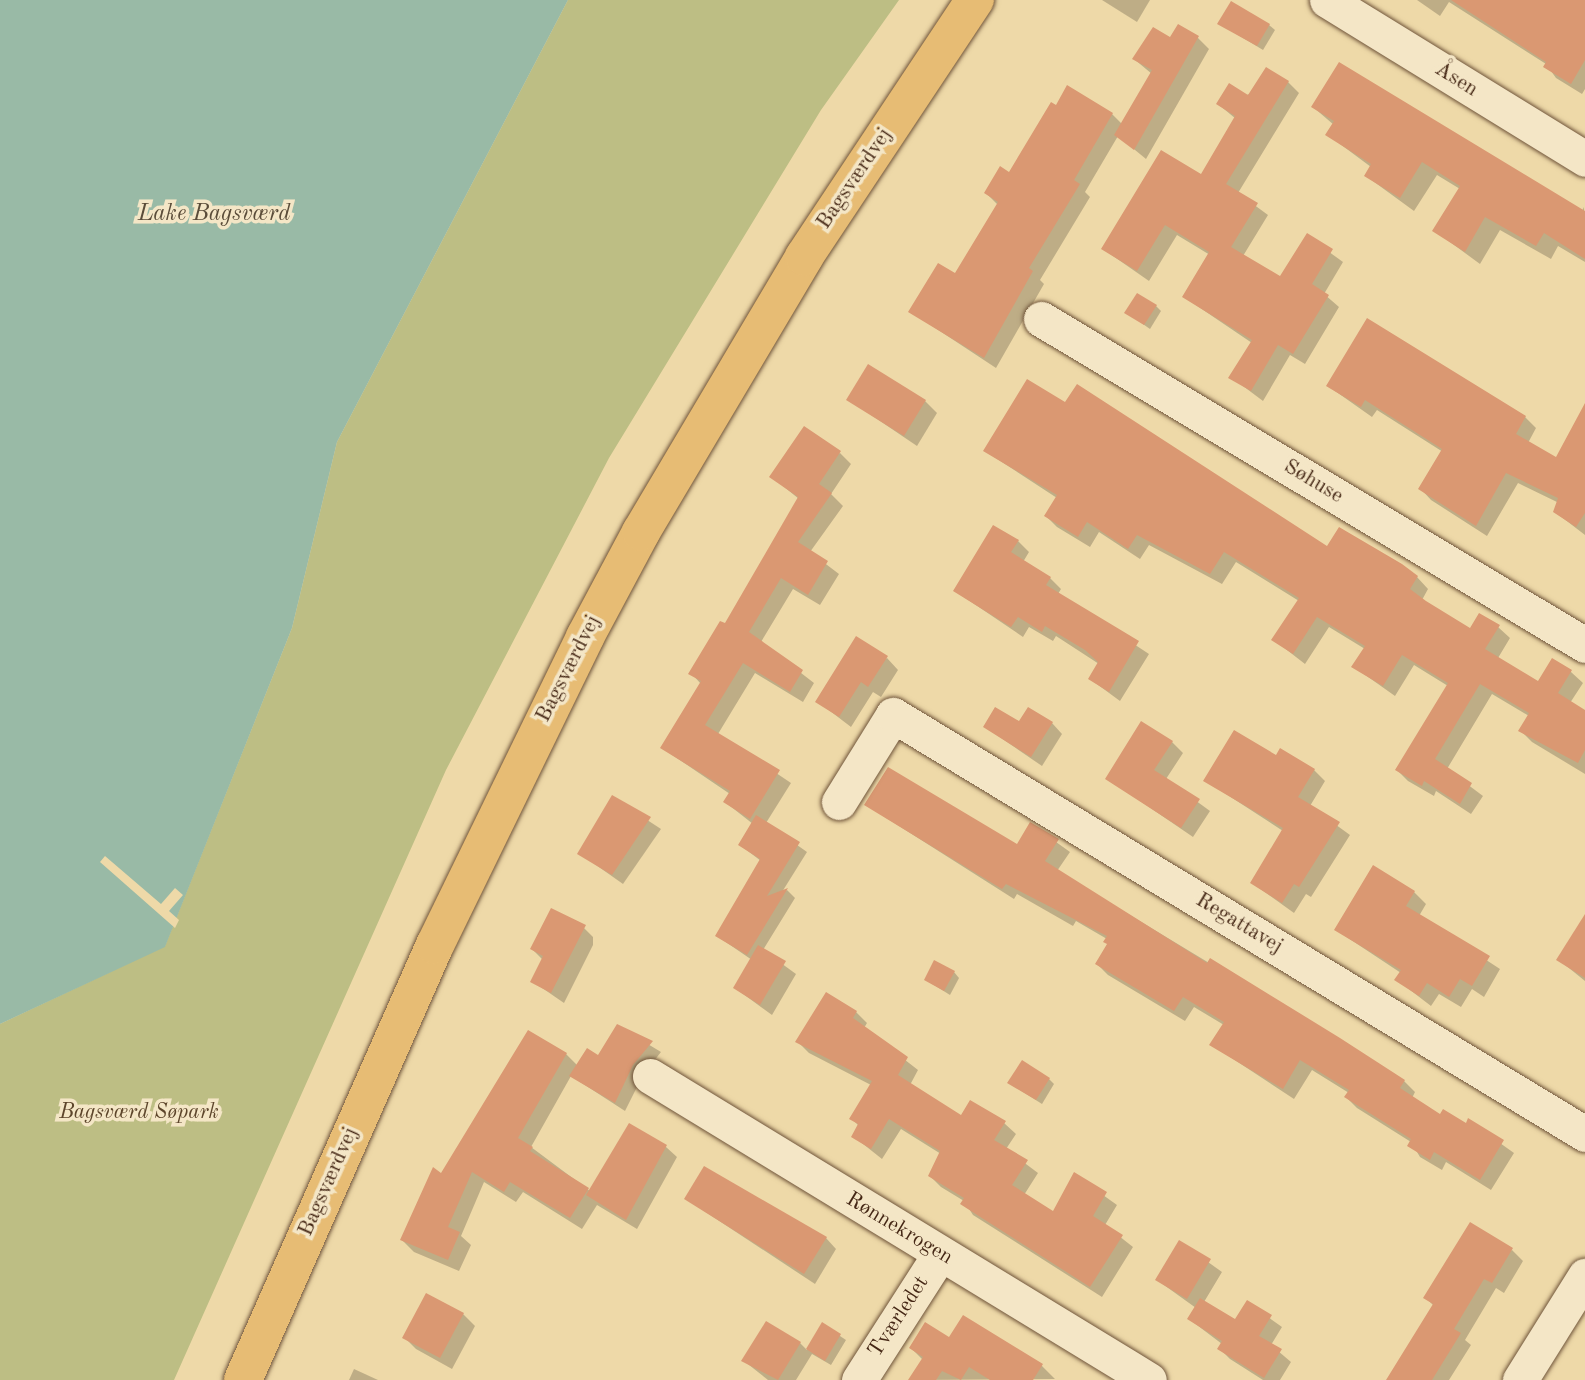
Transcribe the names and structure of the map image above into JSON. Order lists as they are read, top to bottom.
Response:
{
  "streets": {
    "main road": ["Bagsværdvej"],
    "street": [
      "Åsen",
      "Søhuse",
      "Regattavej",
      "Rønnekrogen",
      "Tværledet"
    ]
  },
  "crossings": [
    ["Rønnekrogen", "Tværledet"]
  ],
  "water": ["Lake Bagsværd"],
  "parks": ["Bagsværd Søpark"]
}
